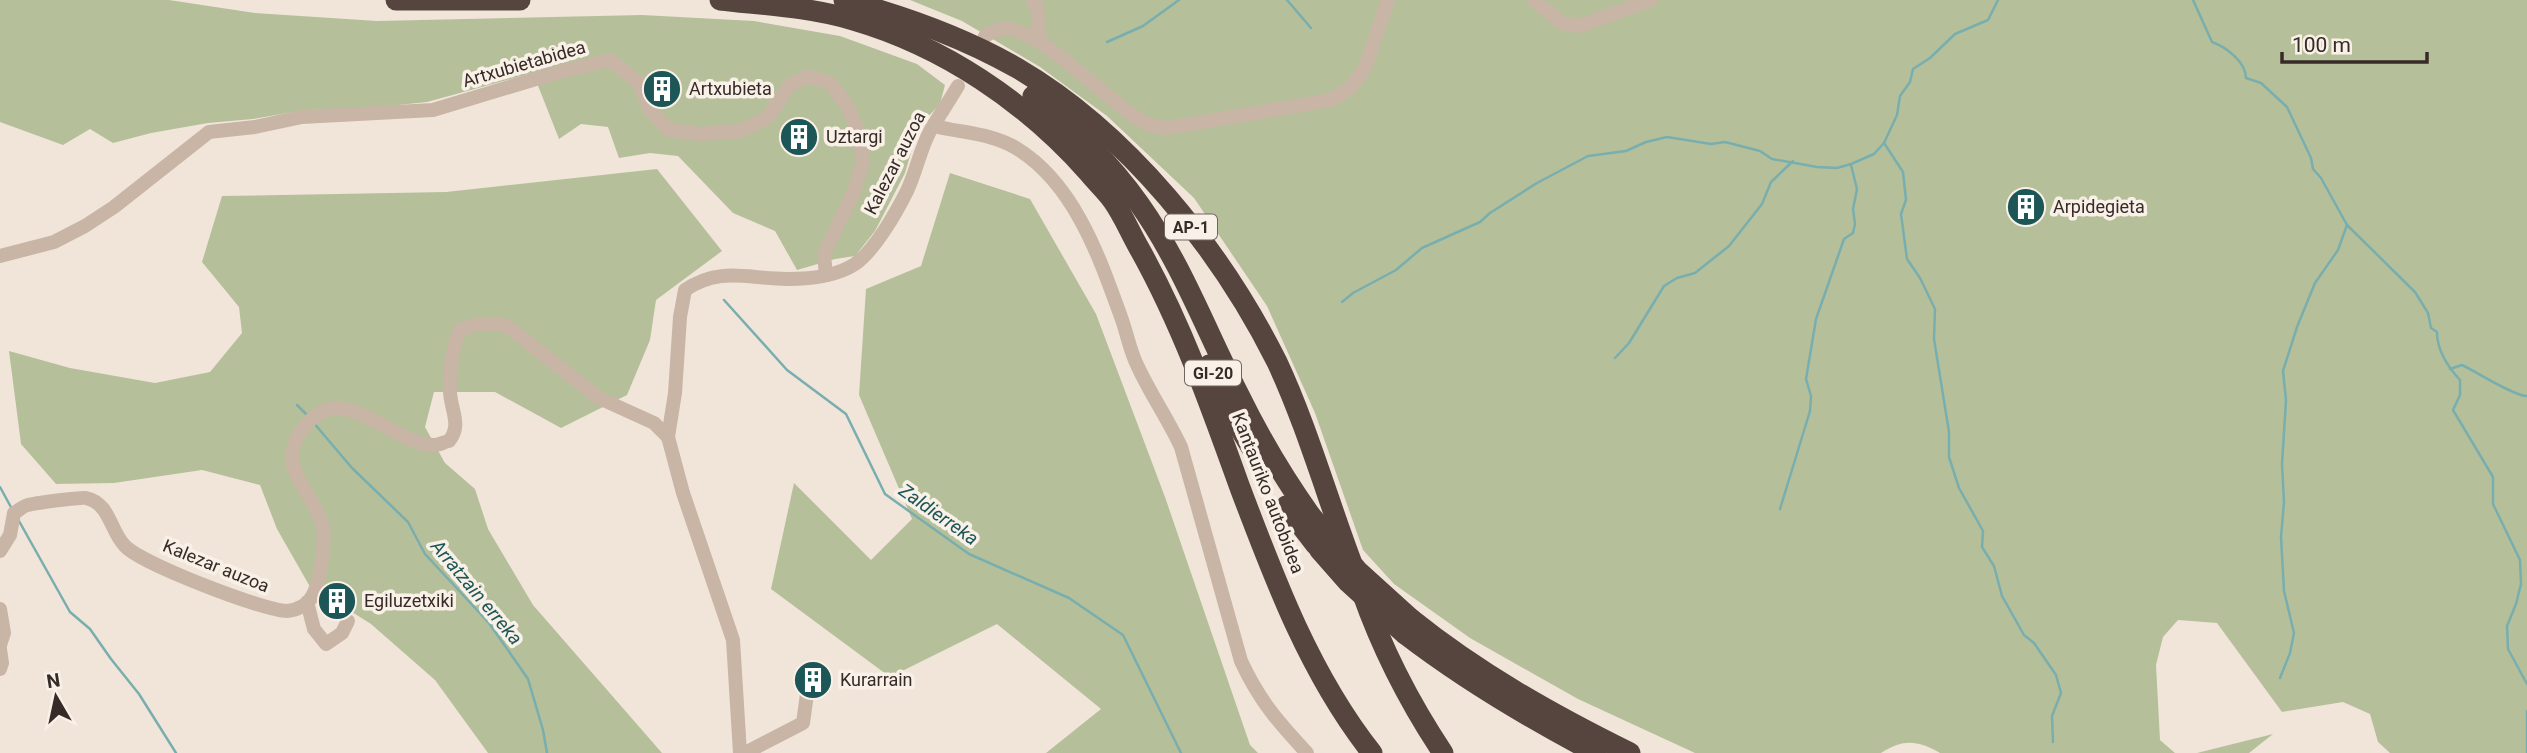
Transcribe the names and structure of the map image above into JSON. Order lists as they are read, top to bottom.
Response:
{
  "streets": {
    "highway": ["AP-1", "GI-20", "Kantauriko autobidea"],
    "street": ["Artxubietabidea", "Kalezar auzoa"]
  },
  "crossings": [
    ["Artxubietabidea", "Kalezar auzoa"],
    ["AP-1", "GI-20"],
    ["GI-20", "Kantauriko autobidea"]
  ],
  "water": ["Zaldierreka", "Arratzain erreka"],
  "places": {
    "building": [
      "Artxubieta",
      "Uztargi",
      "Arpidegieta",
      "Egiluzetxiki",
      "Kurarrain"
    ]
  },
  "scale_bar": "100 m",
  "north": "top"
}
